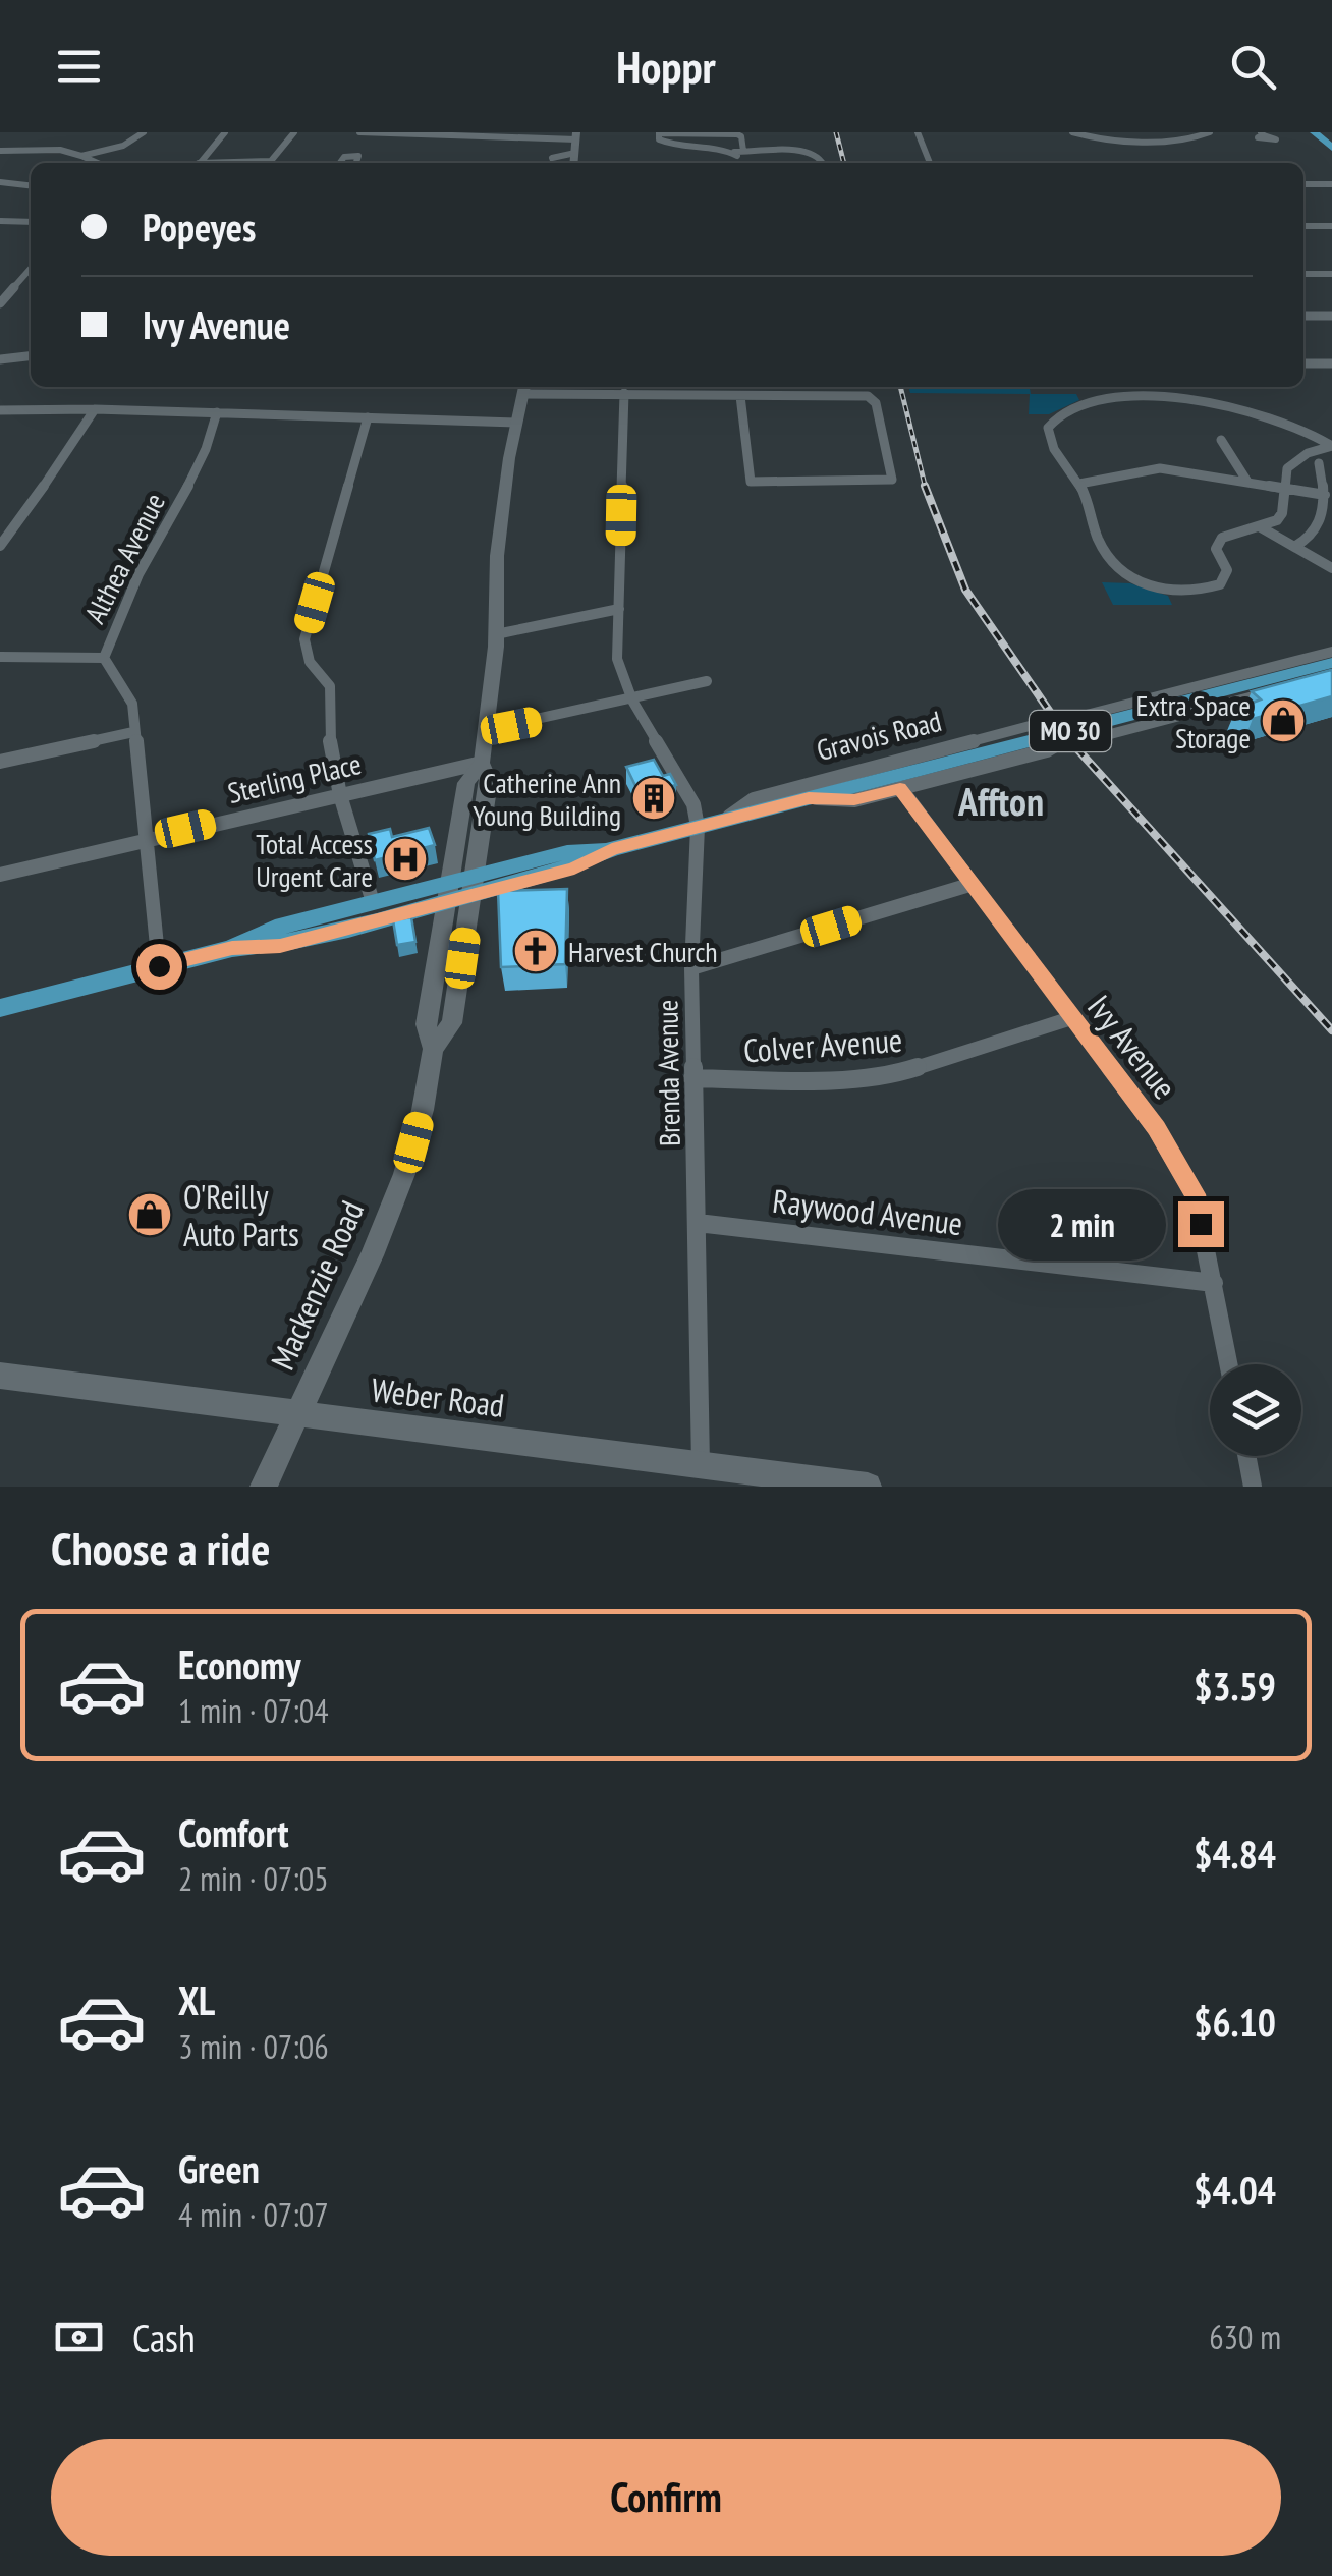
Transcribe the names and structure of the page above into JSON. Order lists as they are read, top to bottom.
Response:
{
  "streets": {
    "main road": [
      "MO 30",
      "Gravois Road",
      "Mackenzie Road",
      "Weber Road"
    ],
    "street": [
      "Althea Avenue",
      "Sterling Place",
      "Colver Avenue",
      "Ivy Avenue",
      "Brenda Avenue",
      "Raywood Avenue"
    ]
  },
  "crossings": [
    ["Althea Avenue", "Gravois Road"],
    ["Althea Avenue", "Sterling Place"],
    ["Gravois Road", "Ivy Avenue"],
    ["Gravois Road", "Brenda Avenue"],
    ["Gravois Road", "Mackenzie Road"],
    ["Sterling Place", "Mackenzie Road"],
    ["Colver Avenue", "Ivy Avenue"],
    ["Colver Avenue", "Brenda Avenue"],
    ["Ivy Avenue", "Raywood Avenue"],
    ["Brenda Avenue", "Raywood Avenue"],
    ["Brenda Avenue", "Weber Road"],
    ["Mackenzie Road", "Weber Road"]
  ],
  "districts": ["Affton"],
  "places": {
    "shop": ["Extra Space Storage", "O'Reilly Auto Parts"],
    "building": ["Catherine Ann Young Building"],
    "hospital": ["Total Access Urgent Care"],
    "church": ["Harvest Church"]
  },
  "page": {
    "header": "Hoppr",
    "banner": ["Popeyes", "Ivy Avenue"],
    "bubble": "2 min",
    "heading": "Choose a ride",
    "list": [
      {
        "name": "Economy",
        "note": "1 min · 07:04",
        "value": "$3.59"
      },
      {
        "name": "Comfort",
        "note": "2 min · 07:05",
        "value": "$4.84"
      },
      {
        "name": "XL",
        "note": "3 min · 07:06",
        "value": "$6.10"
      },
      {
        "name": "Green",
        "note": "4 min · 07:07",
        "value": "$4.04"
      }
    ],
    "pay": ["Cash", "630 m"],
    "buttons": "Confirm"
  }
}
